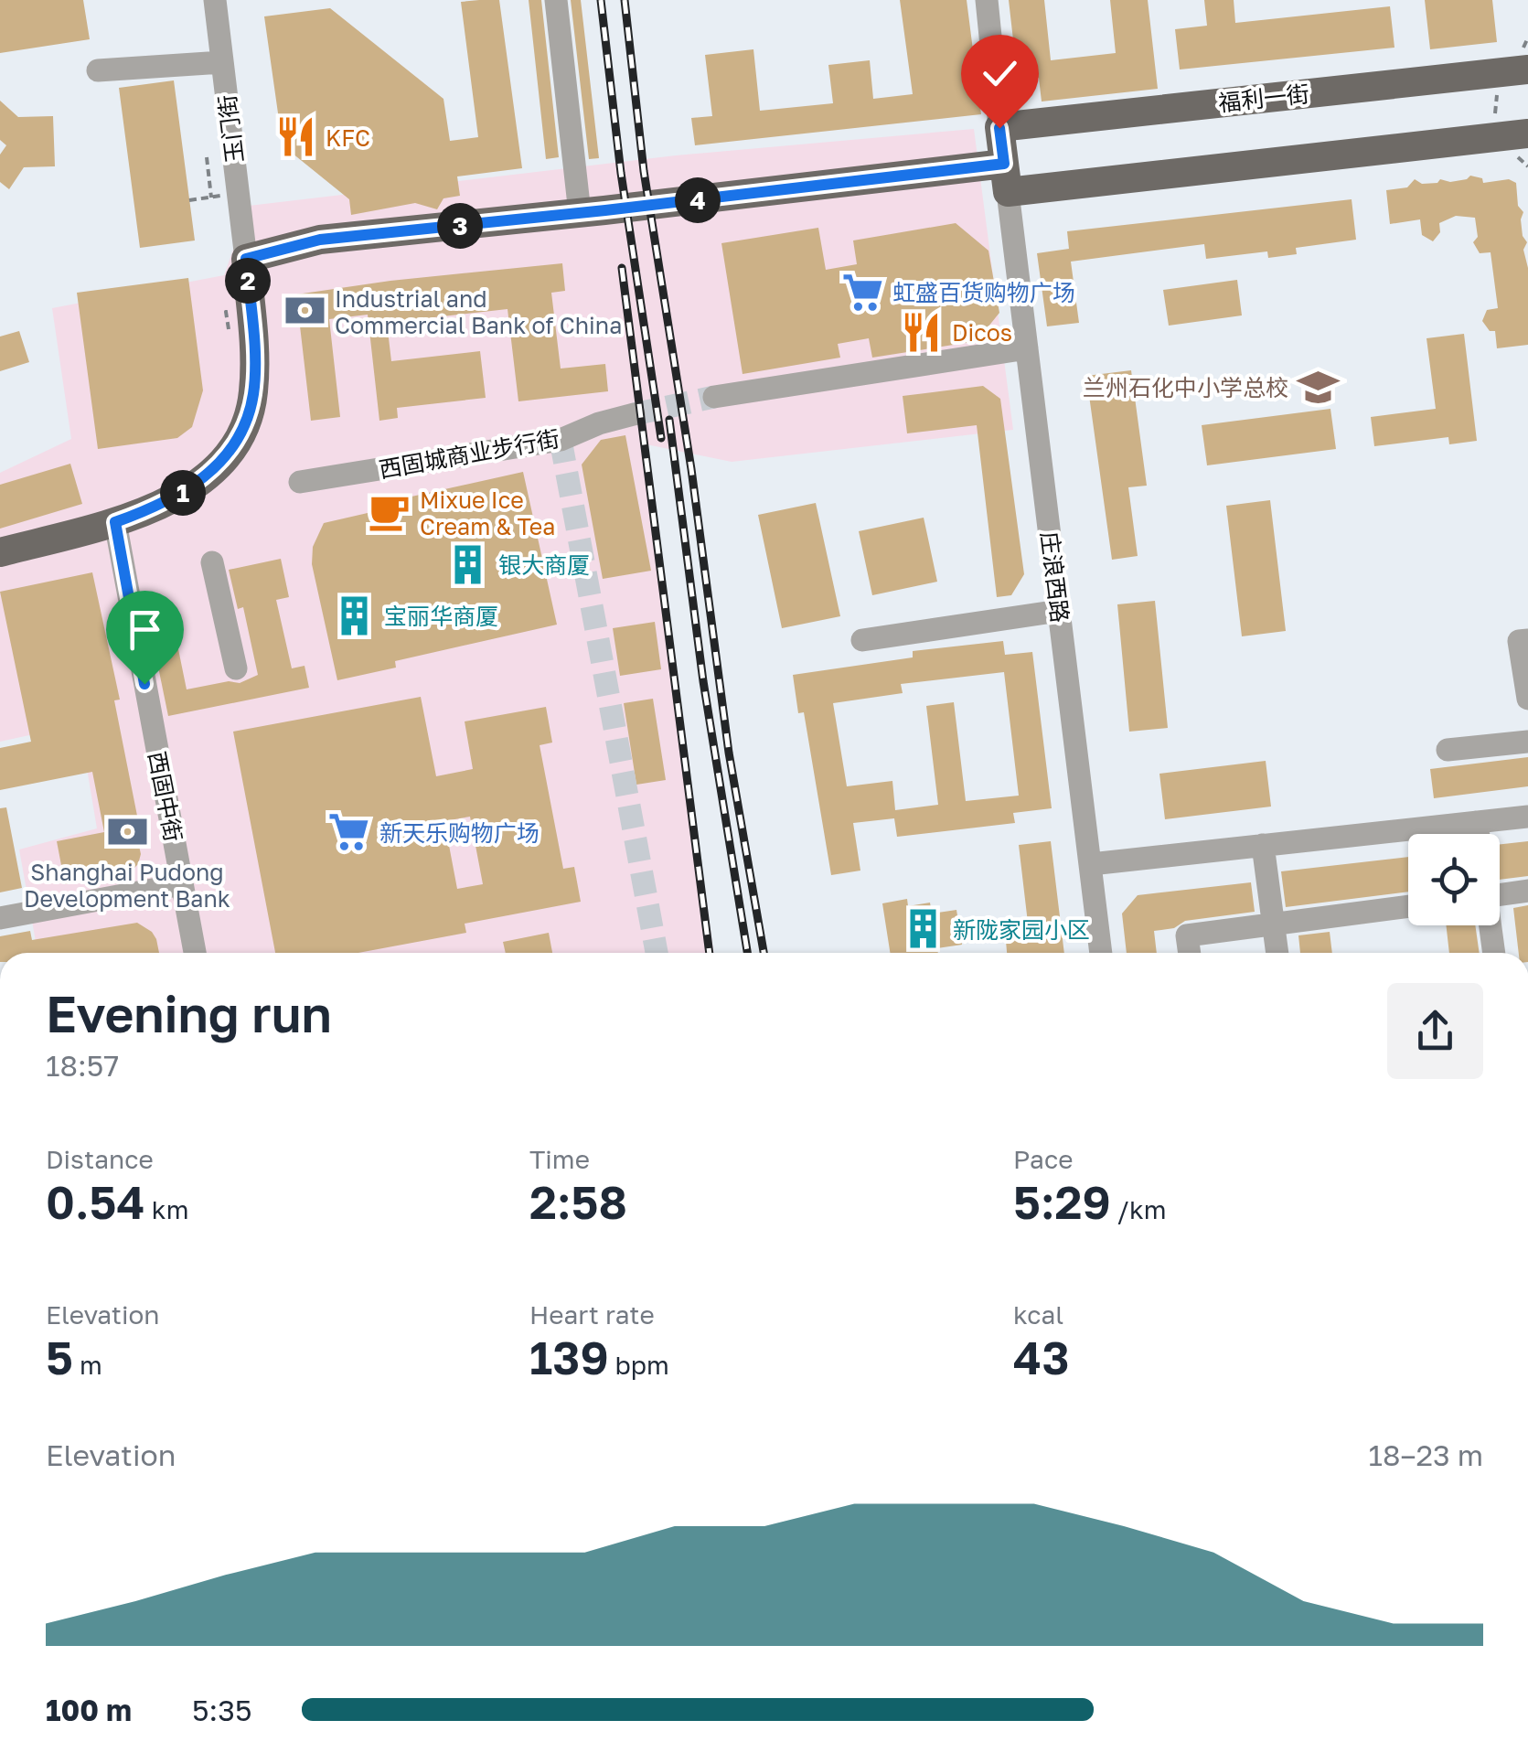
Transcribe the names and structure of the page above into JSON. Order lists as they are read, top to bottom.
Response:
{
  "streets": {
    "main road": ["福利一街"],
    "street": [
      "玉门街",
      "西固城商业步行街",
      "庄浪西路",
      "西固中街"
    ]
  },
  "places": {
    "restaurant": ["KFC", "Dicos"],
    "supermarket": ["虹盛百货购物广场", "新天乐购物广场"],
    "bank": ["Industrial and Commercial Bank of China", "Shanghai Pudong Development Bank"],
    "school or university": ["兰州石化中小学总校"],
    "cafe": ["Mixue Ice Cream & Tea"],
    "building": ["银大商厦", "宝丽华商厦", "新陇家园小区"]
  },
  "page": {
    "pins": [
      "4",
      "3",
      "2",
      "1"
    ],
    "heading": ["Evening run", "18:57"],
    "stats": [
      ["Distance", "0.54 km"],
      ["Time", "2:58"],
      ["Pace", "5:29 /km"],
      ["Elevation", "5 m"],
      ["Heart rate", "139 bpm"],
      ["kcal", "43"]
    ],
    "chart": ["Elevation", "18–23 m"],
    "list": [
      {
        "name": "100 m",
        "note": "5:35"
      }
    ]
  }
}
